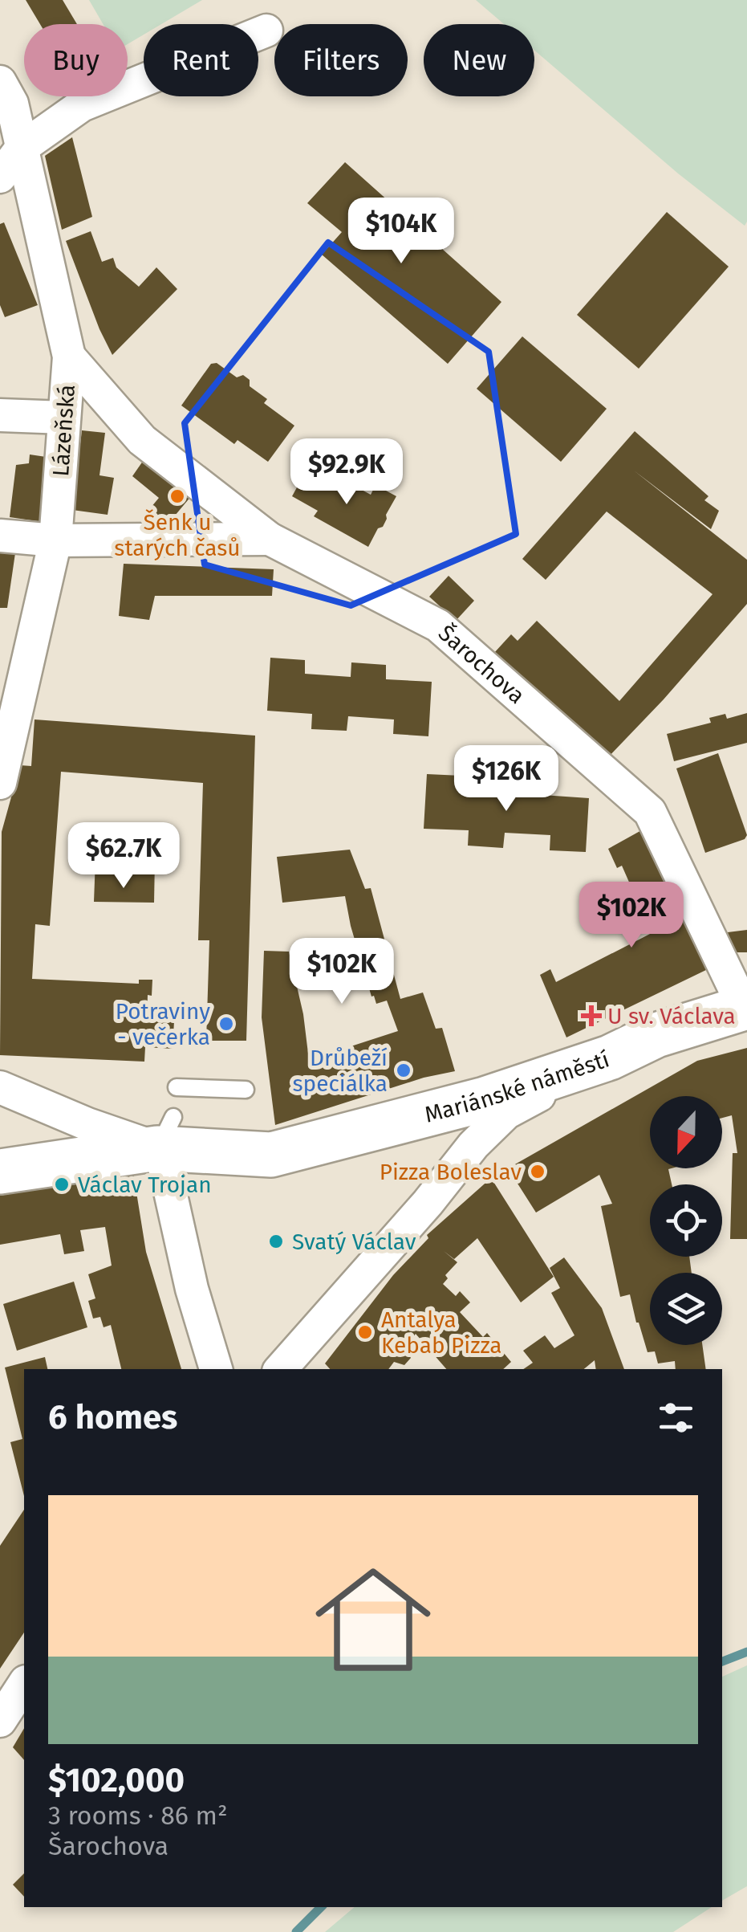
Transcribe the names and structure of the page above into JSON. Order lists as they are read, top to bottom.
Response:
{
  "streets": {
    "main road": ["Mariánské náměstí"],
    "street": ["Lázeňská", "Šarochova"]
  },
  "crossings": [
    ["Lázeňská", "Šarochova"]
  ],
  "places": {
    "other": [
      "Šenk u starých časů",
      "Potraviny - večerka",
      "Drůbeží speciálka",
      "Pizza Boleslav",
      "Václav Trojan",
      "Svatý Václav",
      "Antalya Kebab Pizza"
    ],
    "health": ["U sv. Václava"]
  },
  "north": "bottom",
  "page": {
    "chip": [
      "Buy",
      "Rent",
      "Filters",
      "New"
    ],
    "price": [
      "$104K",
      "$92.9K",
      "$126K",
      "$62.7K",
      "$102K",
      "$102K"
    ],
    "heading": "6 homes",
    "list": [
      {
        "name": "$102,000",
        "note": "3 rooms · 86 m² · Šarochova"
      }
    ]
  }
}
